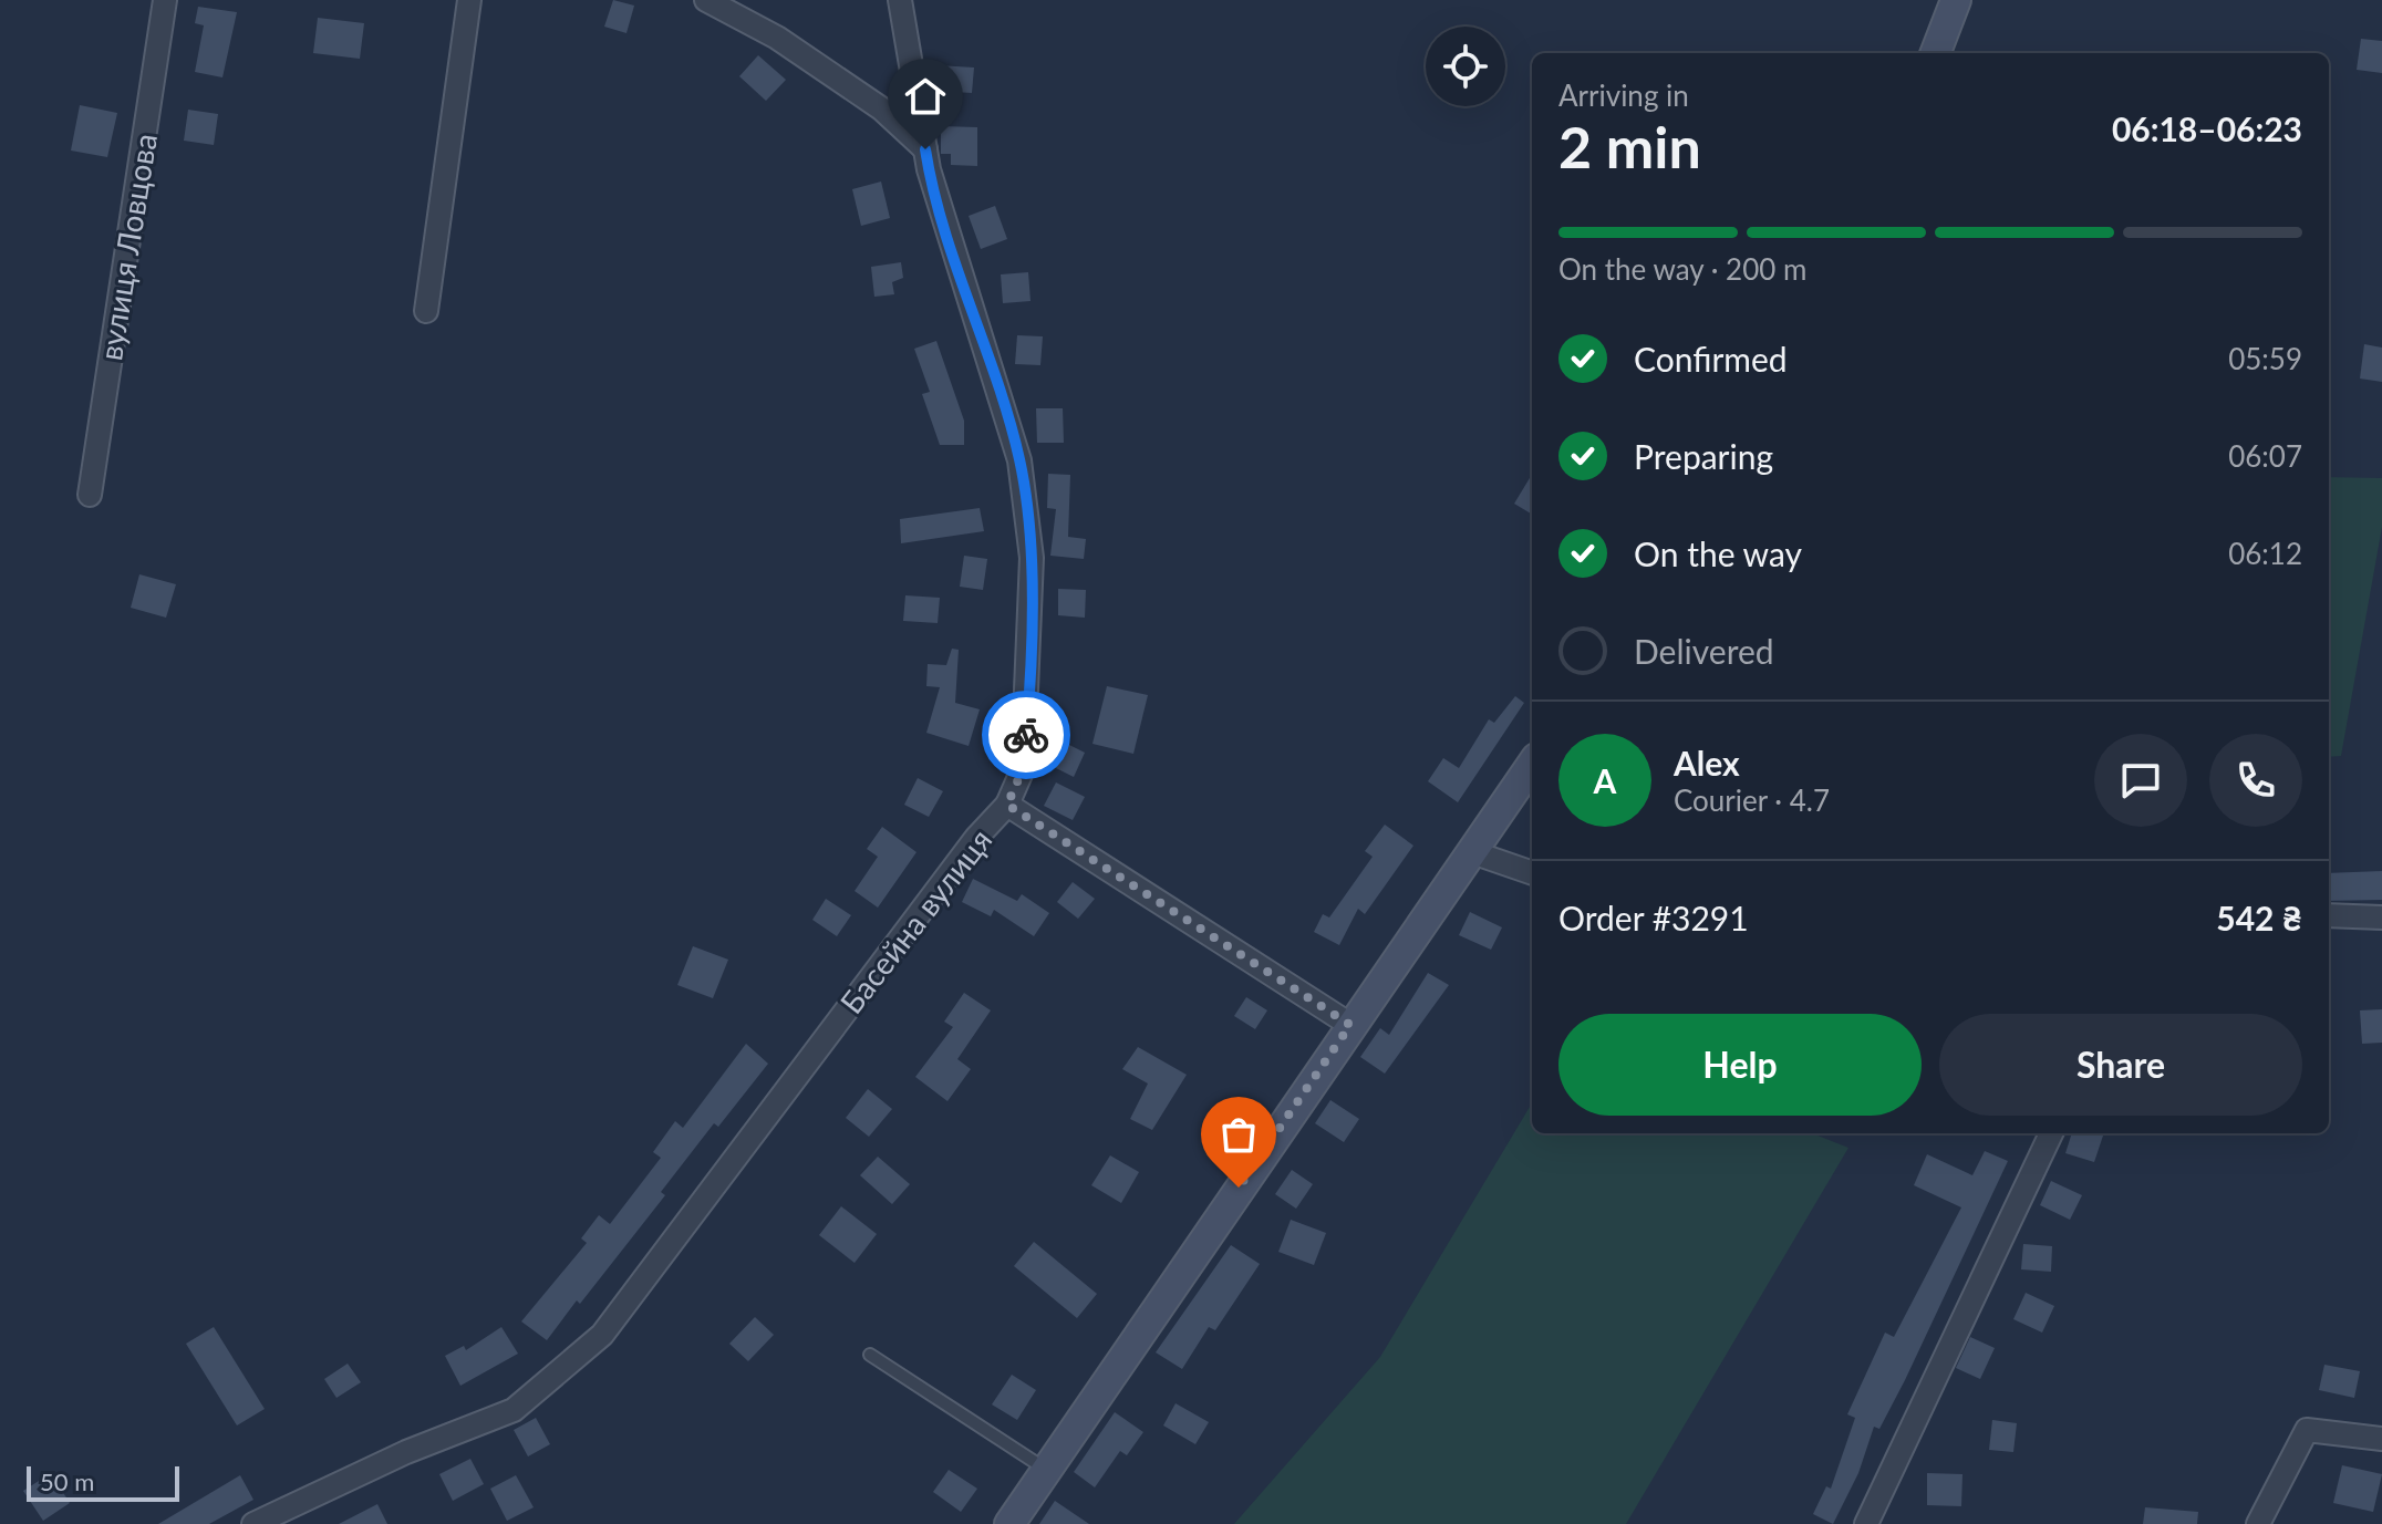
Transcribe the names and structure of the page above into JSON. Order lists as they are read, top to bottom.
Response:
{
  "streets": {
    "street": ["вулиця Ловцова", "Басейна вулиця"]
  },
  "scale_bar": "50 m",
  "page": {
    "heading": ["2 min", "Arriving in", "06:18–06:23"],
    "panel": [
      "Alex",
      "Courier · 4.7",
      "Order #3291",
      "542 ₴"
    ],
    "bar": "On the way · 200 m",
    "list": [
      ["Confirmed", "05:59"],
      ["Preparing", "06:07"],
      ["On the way", "06:12"],
      "Delivered"
    ],
    "round": "A",
    "buttons": ["Help", "Share"],
    "scale": "50 m"
  }
}
